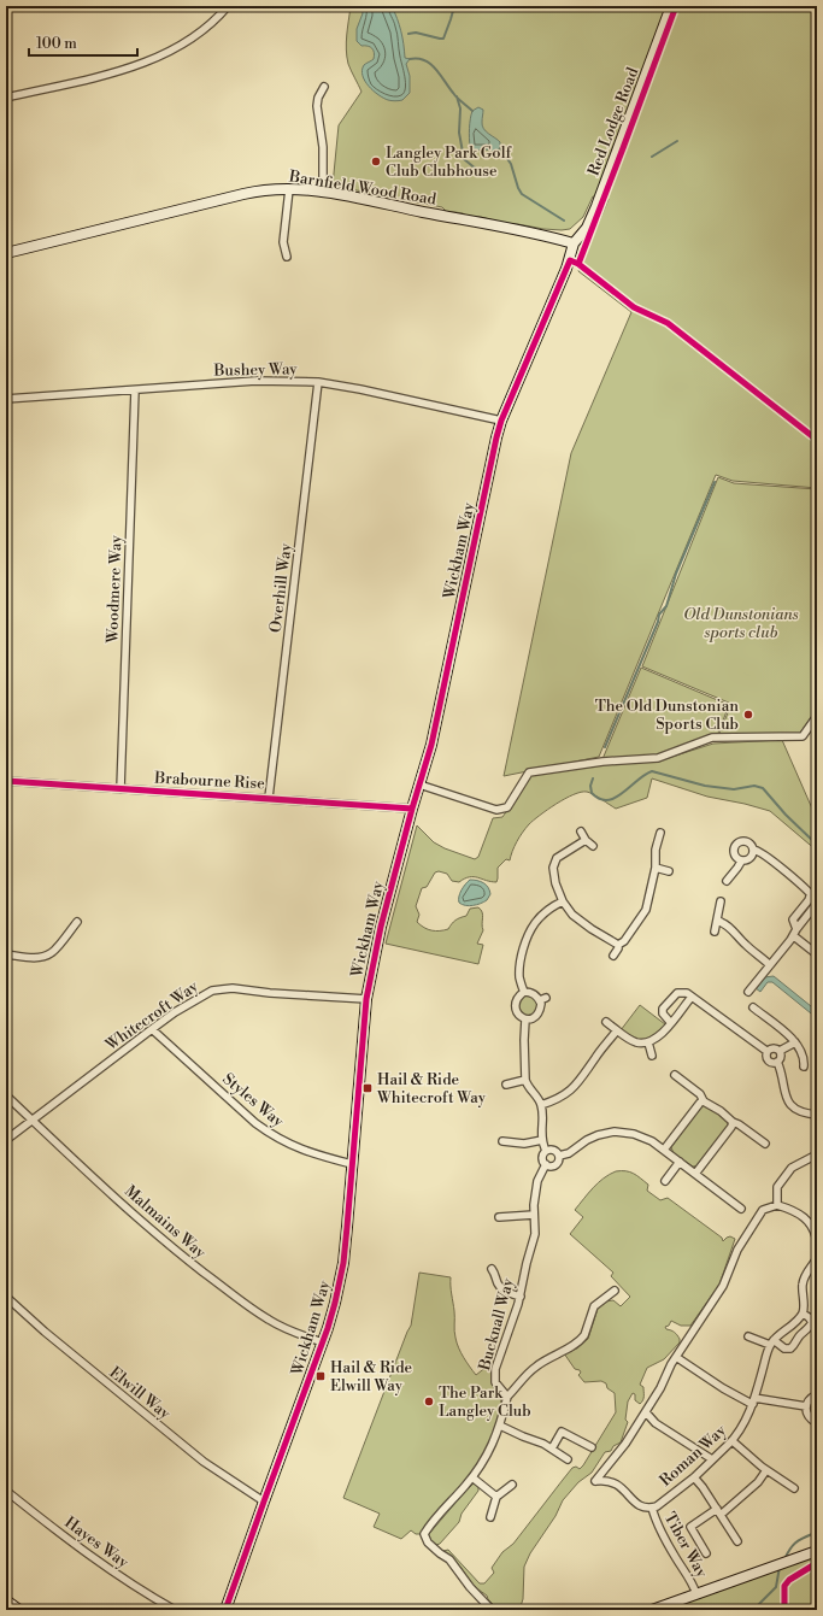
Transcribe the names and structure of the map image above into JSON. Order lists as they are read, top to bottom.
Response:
{
  "streets": {
    "street": [
      "Red Lodge Road",
      "Barnfield Wood Road",
      "Bushey Way",
      "Wickham Way",
      "Overhill Way",
      "Woodmere Way",
      "Brabourne Rise",
      "Whitecroft Way",
      "Styles Way",
      "Malmains Way",
      "Bucknall Way",
      "Elwill Way",
      "Roman Way",
      "Hayes Way",
      "Tiber Way"
    ]
  },
  "crossings": [
    ["Red Lodge Road", "Barnfield Wood Road"],
    ["Red Lodge Road", "Wickham Way"],
    ["Barnfield Wood Road", "Wickham Way"],
    ["Bushey Way", "Wickham Way"],
    ["Bushey Way", "Overhill Way"],
    ["Bushey Way", "Woodmere Way"],
    ["Wickham Way", "Brabourne Rise"],
    ["Wickham Way", "Whitecroft Way"],
    ["Wickham Way", "Styles Way"],
    ["Wickham Way", "Malmains Way"],
    ["Wickham Way", "Elwill Way"],
    ["Overhill Way", "Brabourne Rise"],
    ["Woodmere Way", "Brabourne Rise"],
    ["Whitecroft Way", "Styles Way"],
    ["Whitecroft Way", "Malmains Way"],
    ["Roman Way", "Tiber Way"]
  ],
  "parks": ["Old Dunstonians sports club"],
  "places": {
    "other": ["Langley Park Golf Club Clubhouse", "The Old Dunstonian Sports Club", "The Park Langley Club"],
    "transit": ["Hail & Ride Whitecroft Way", "Hail & Ride Elwill Way"]
  },
  "scale_bar": "100 m"
}
